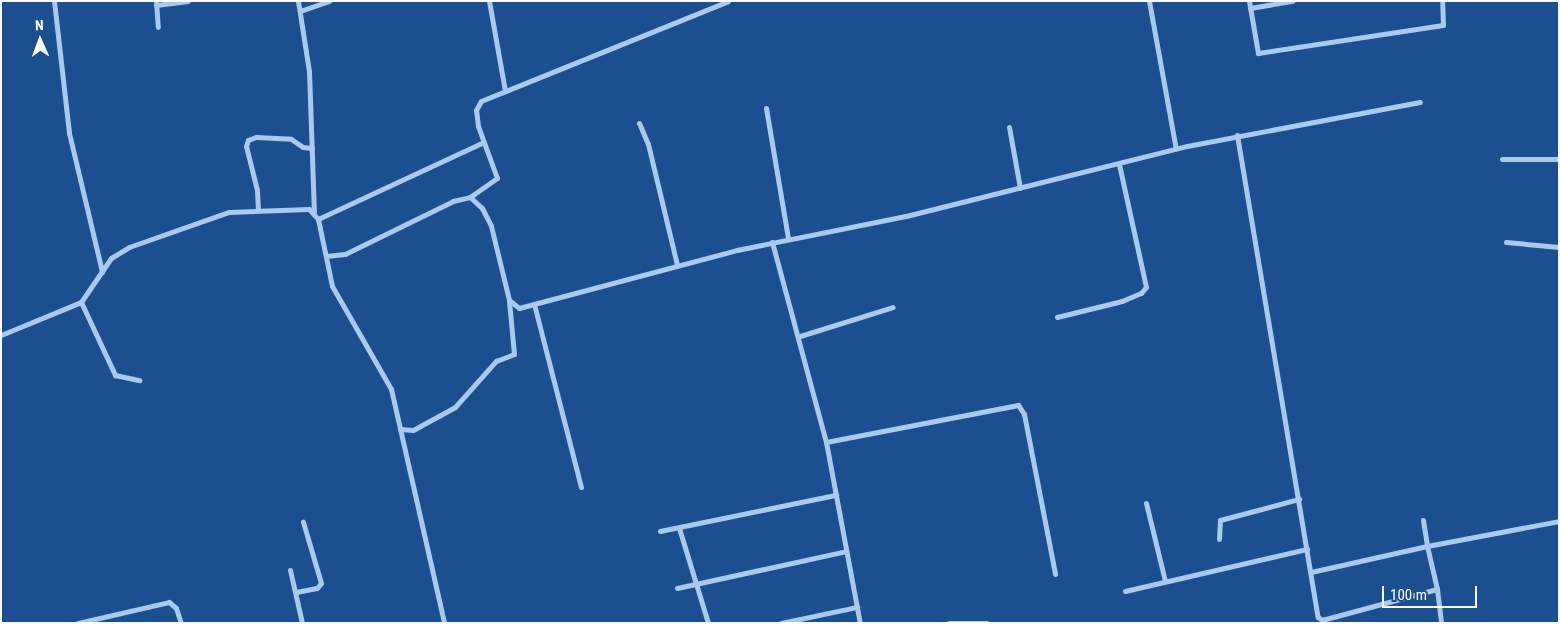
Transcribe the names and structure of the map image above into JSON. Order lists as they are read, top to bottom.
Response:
{
  "scale_bar": "100 m",
  "north": "top"
}
